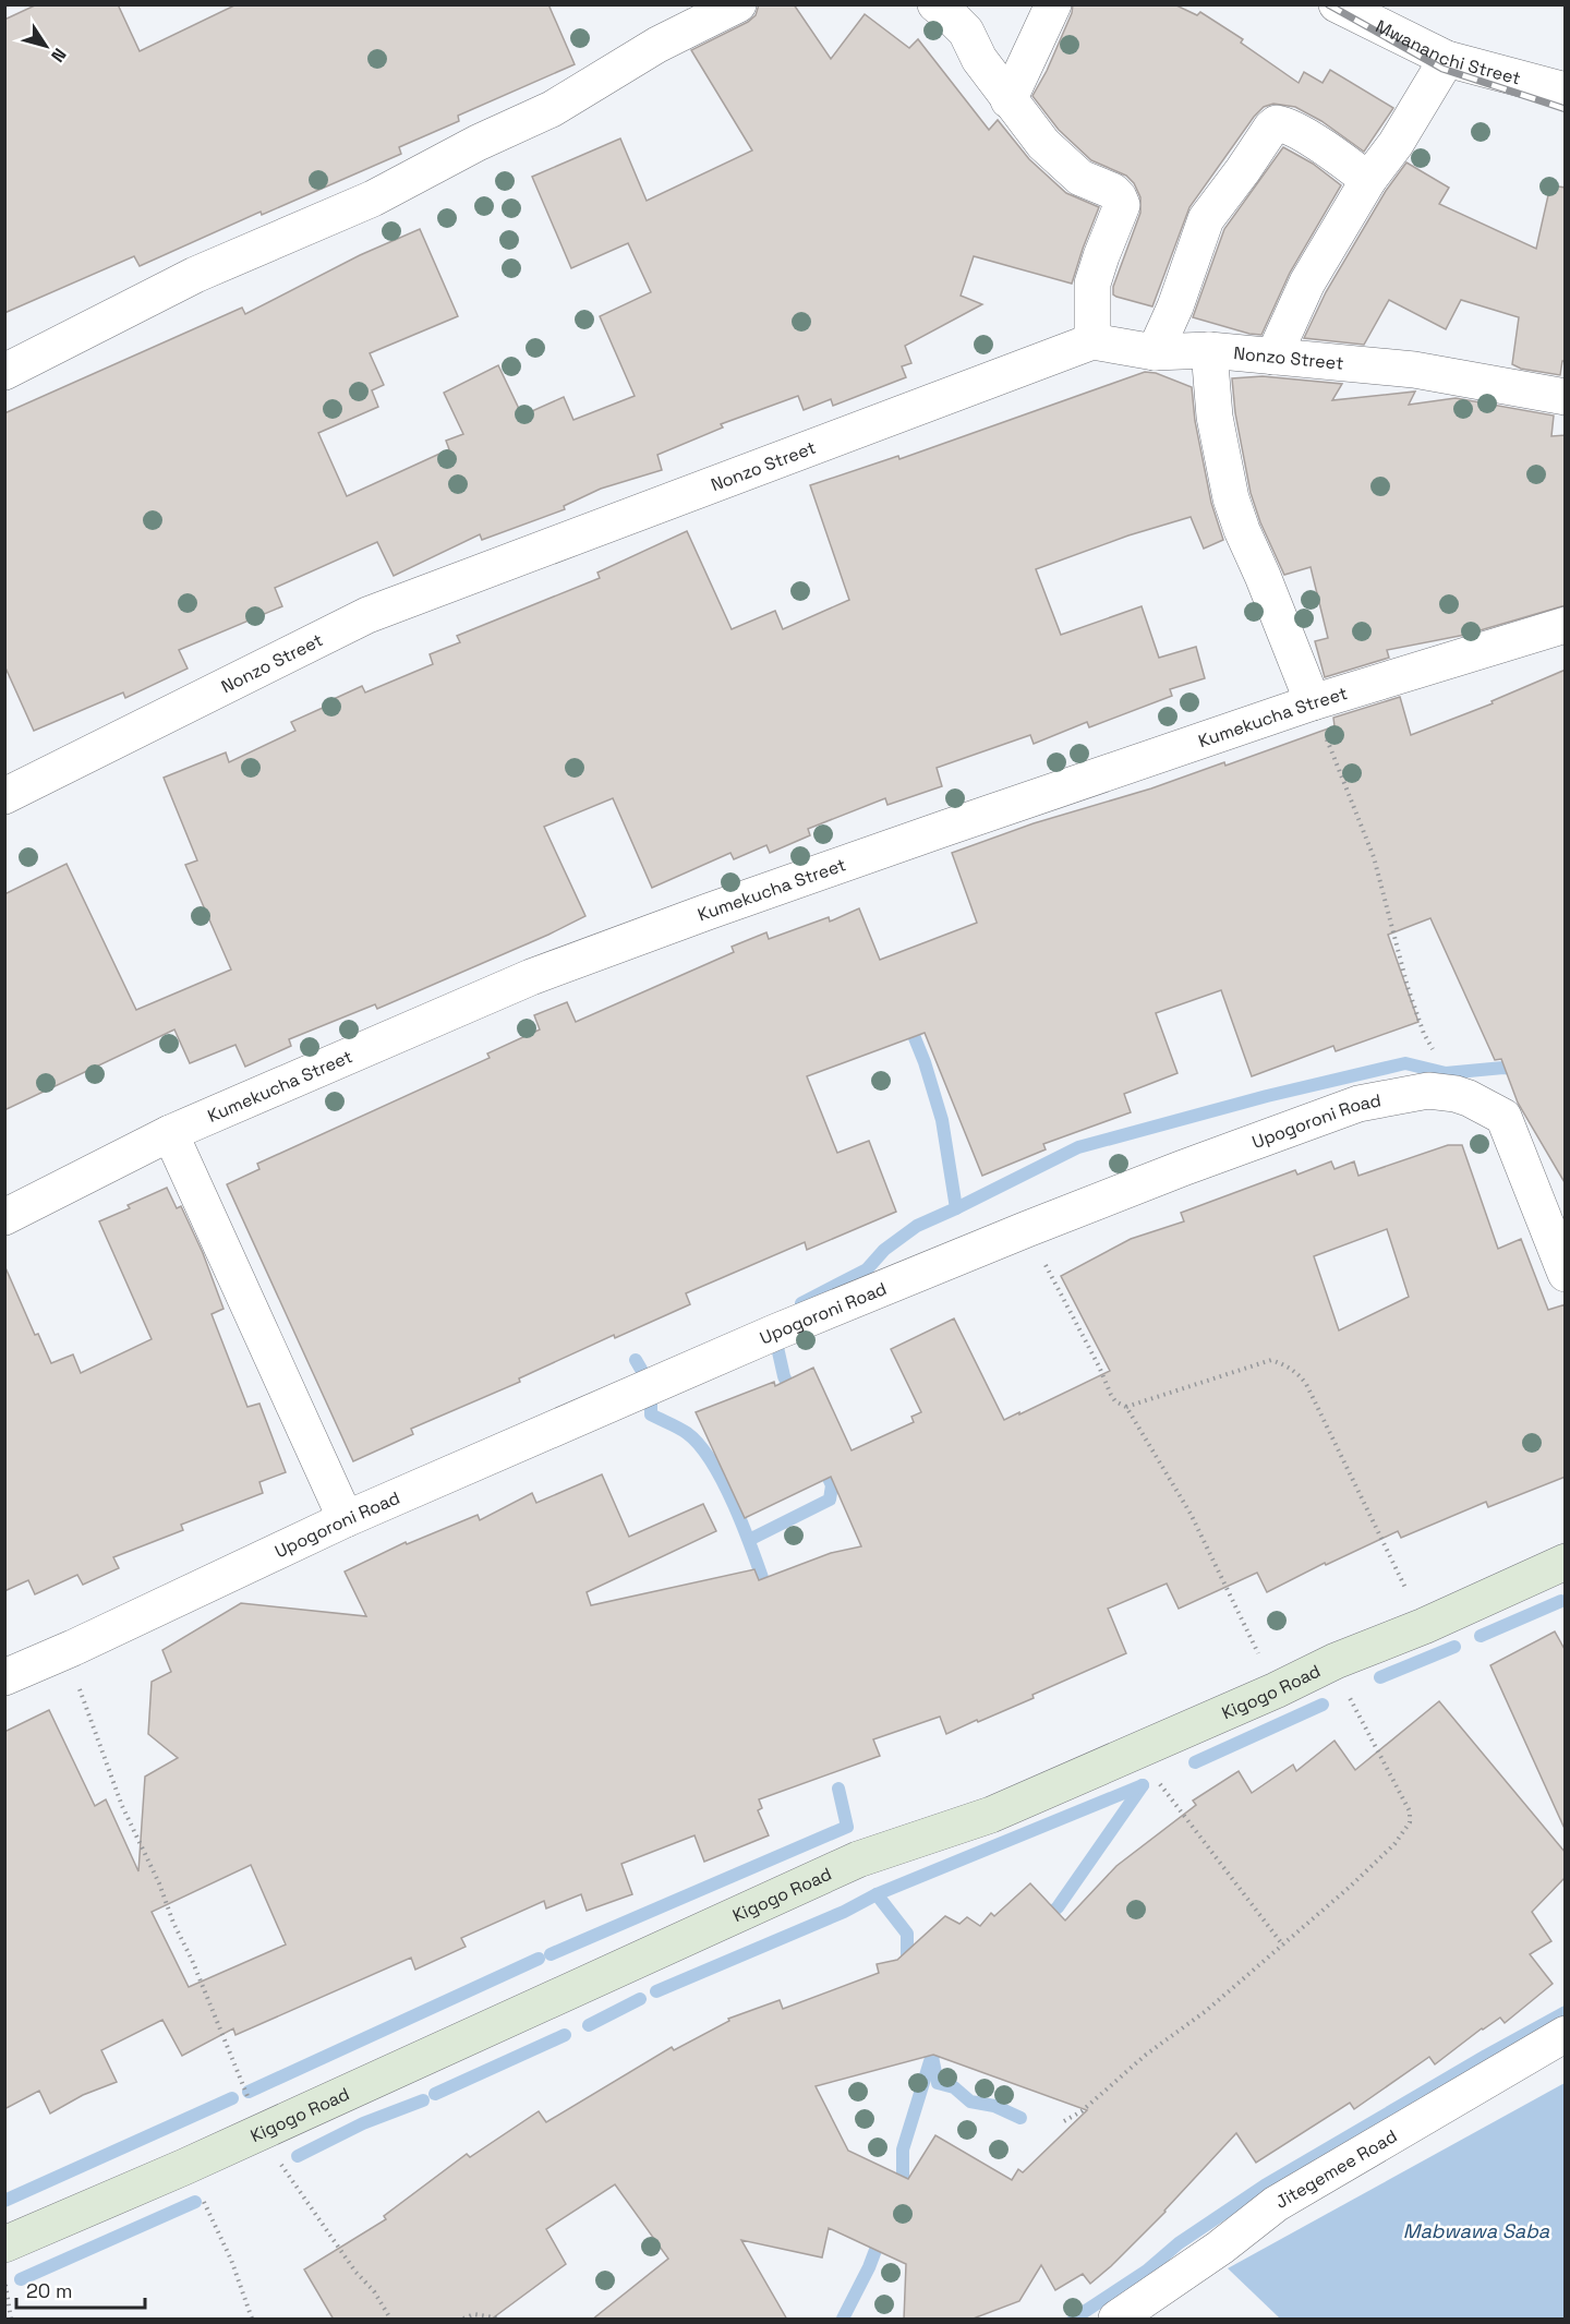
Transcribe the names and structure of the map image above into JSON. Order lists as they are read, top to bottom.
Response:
{
  "streets": {
    "main road": ["Kigogo Road"],
    "street": [
      "Mwananchi Street",
      "Nonzo Street",
      "Kumekucha Street",
      "Upogoroni Road",
      "Jitegemee Road"
    ]
  },
  "water": ["Mabwawa Saba"],
  "scale_bar": "20 m",
  "north": "bottom right"
}
